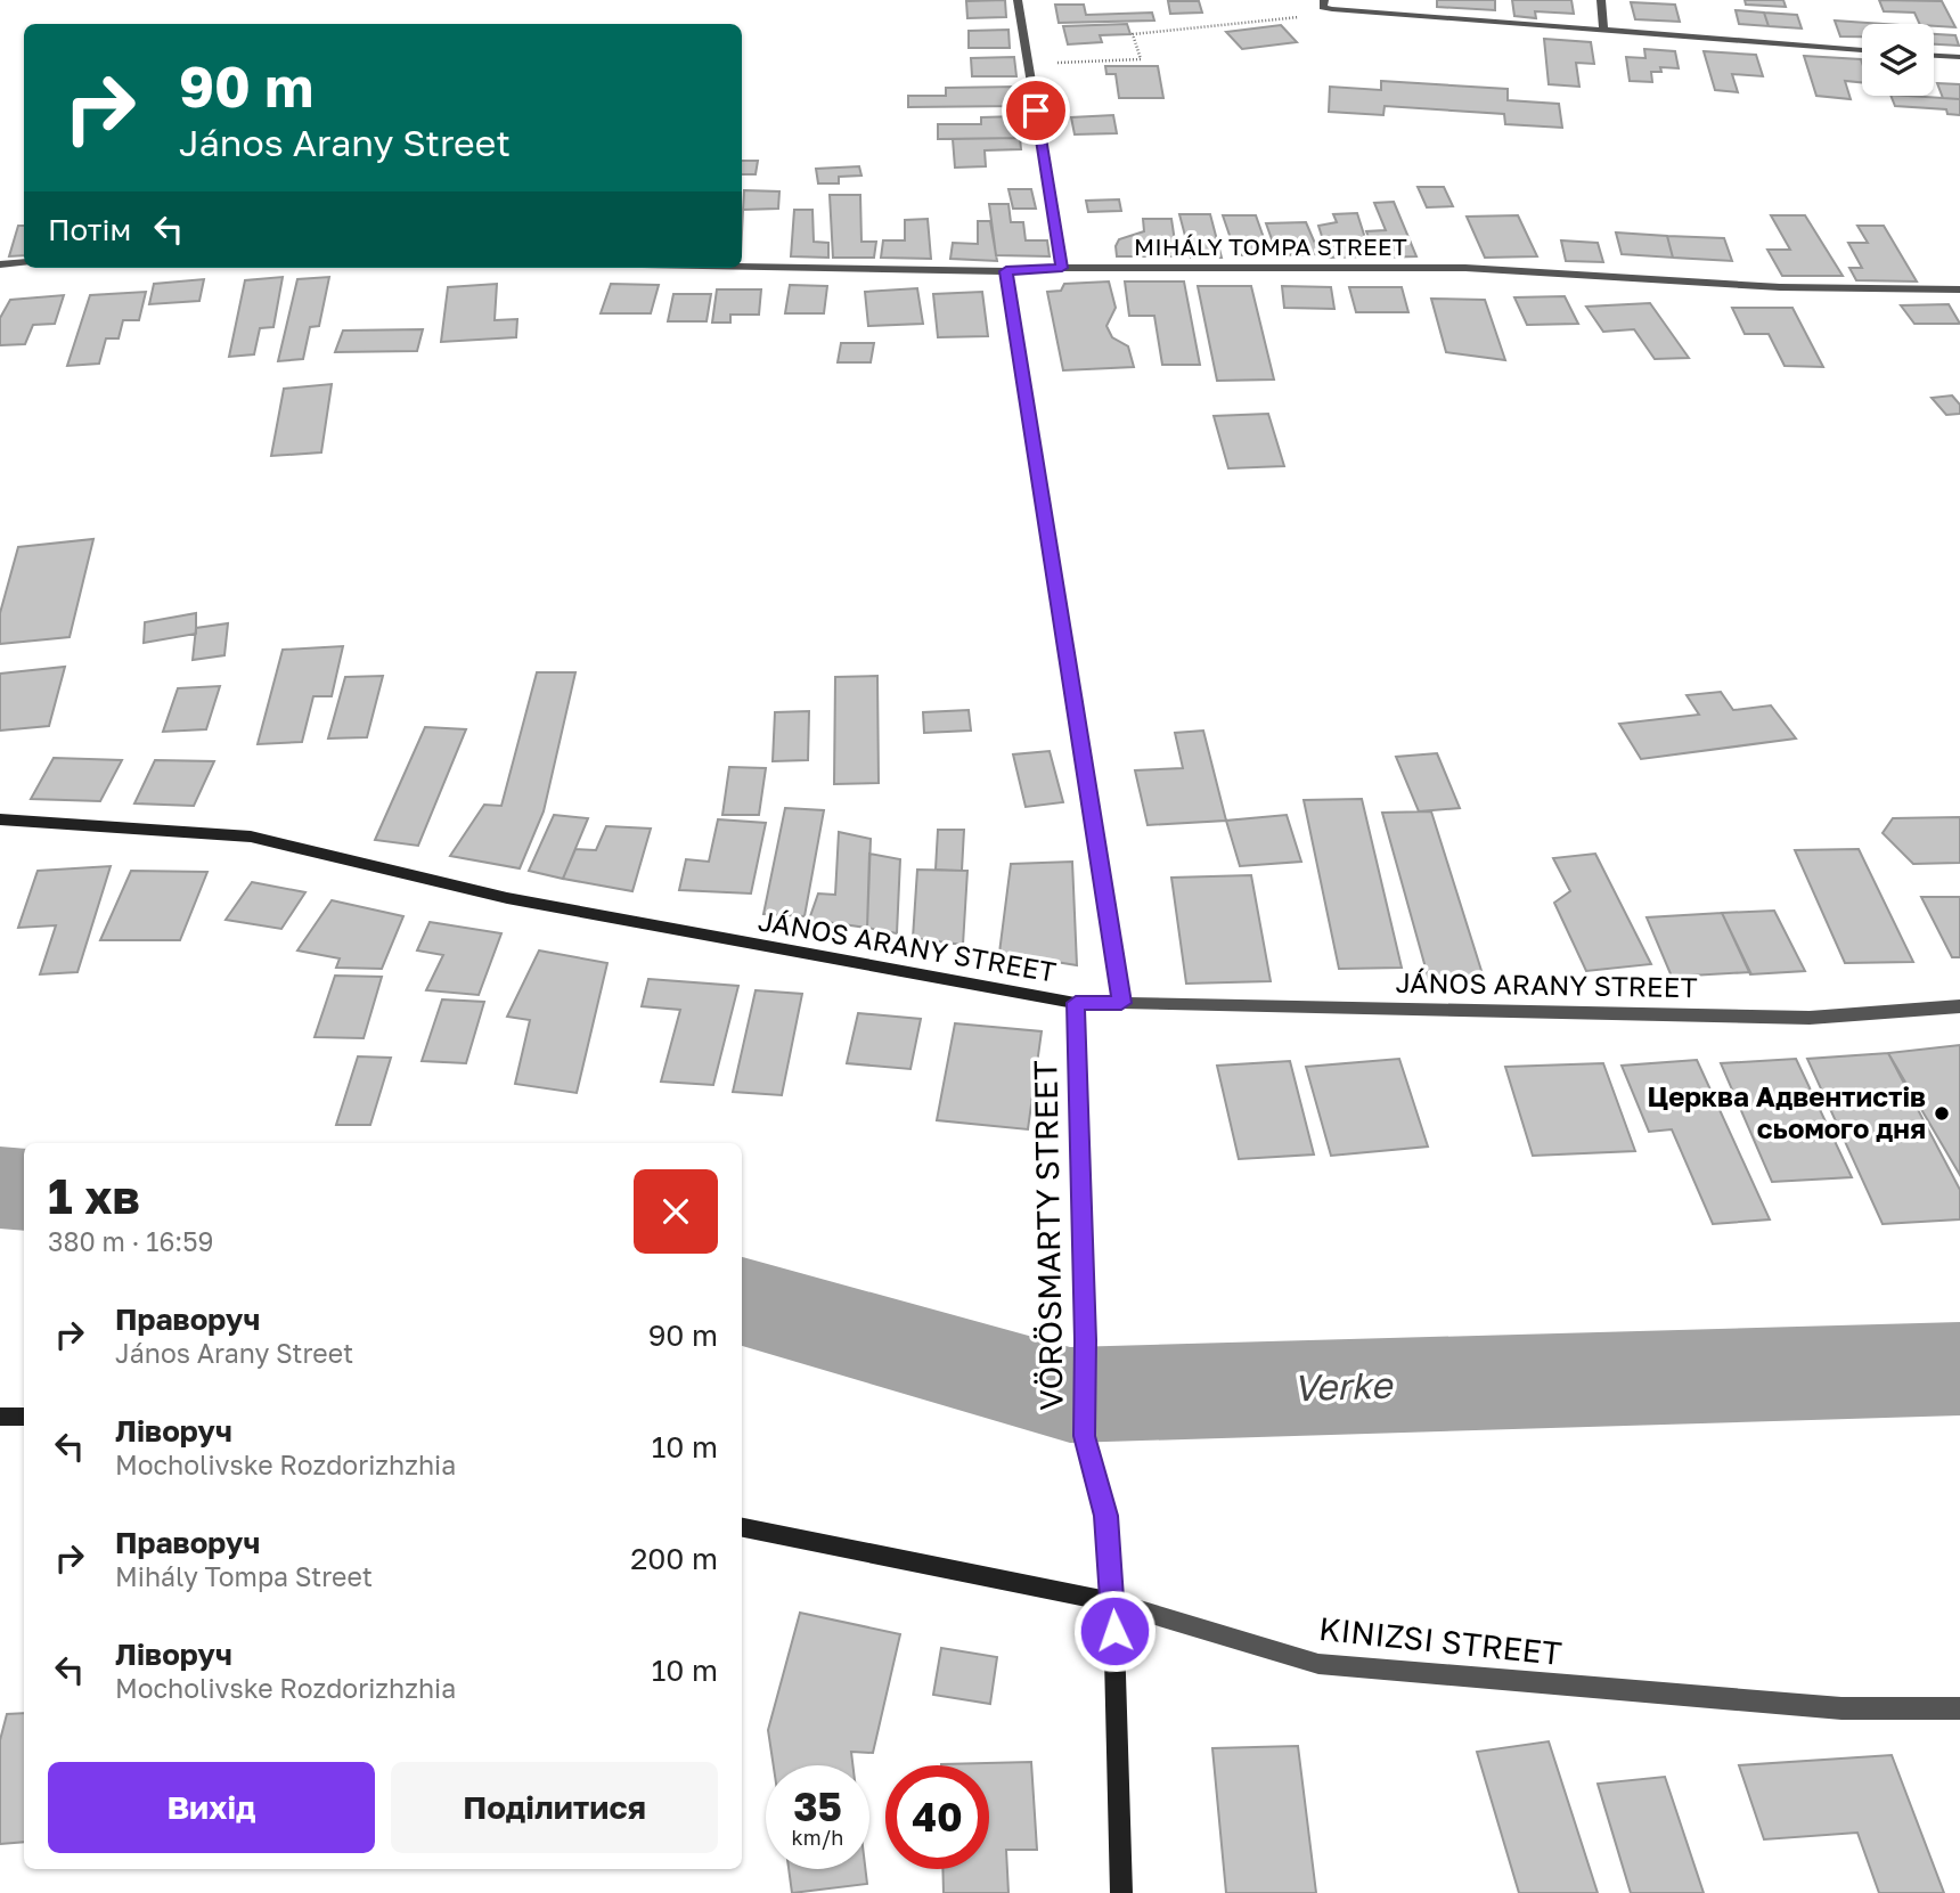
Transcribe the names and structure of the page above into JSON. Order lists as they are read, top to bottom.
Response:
{
  "streets": {
    "street": [
      "MIHÁLY TOMPA STREET",
      "JÁNOS ARANY STREET",
      "VÖRÖSMARTY STREET",
      "KINIZSI STREET"
    ]
  },
  "crossings": [
    ["JÁNOS ARANY STREET", "VÖRÖSMARTY STREET"],
    ["VÖRÖSMARTY STREET", "KINIZSI STREET"]
  ],
  "water": ["Verke"],
  "places": ["Церква Адвентистів сьомого дня"],
  "page": {
    "turn": ["90 m", "János Arany Street"],
    "then": "Потім",
    "heading": ["1 хв", "380 m · 16:59"],
    "list": [
      {
        "name": "Праворуч",
        "note": "János Arany Street",
        "value": "90 m"
      },
      {
        "name": "Ліворуч",
        "note": "Mocholivske Rozdorizhzhia",
        "value": "10 m"
      },
      {
        "name": "Праворуч",
        "note": "Mihály Tompa Street",
        "value": "200 m"
      },
      {
        "name": "Ліворуч",
        "note": "Mocholivske Rozdorizhzhia",
        "value": "10 m"
      }
    ],
    "buttons": ["Вихід", "Поділитися"],
    "speed": "35 km/h",
    "limit": "40"
  }
}
